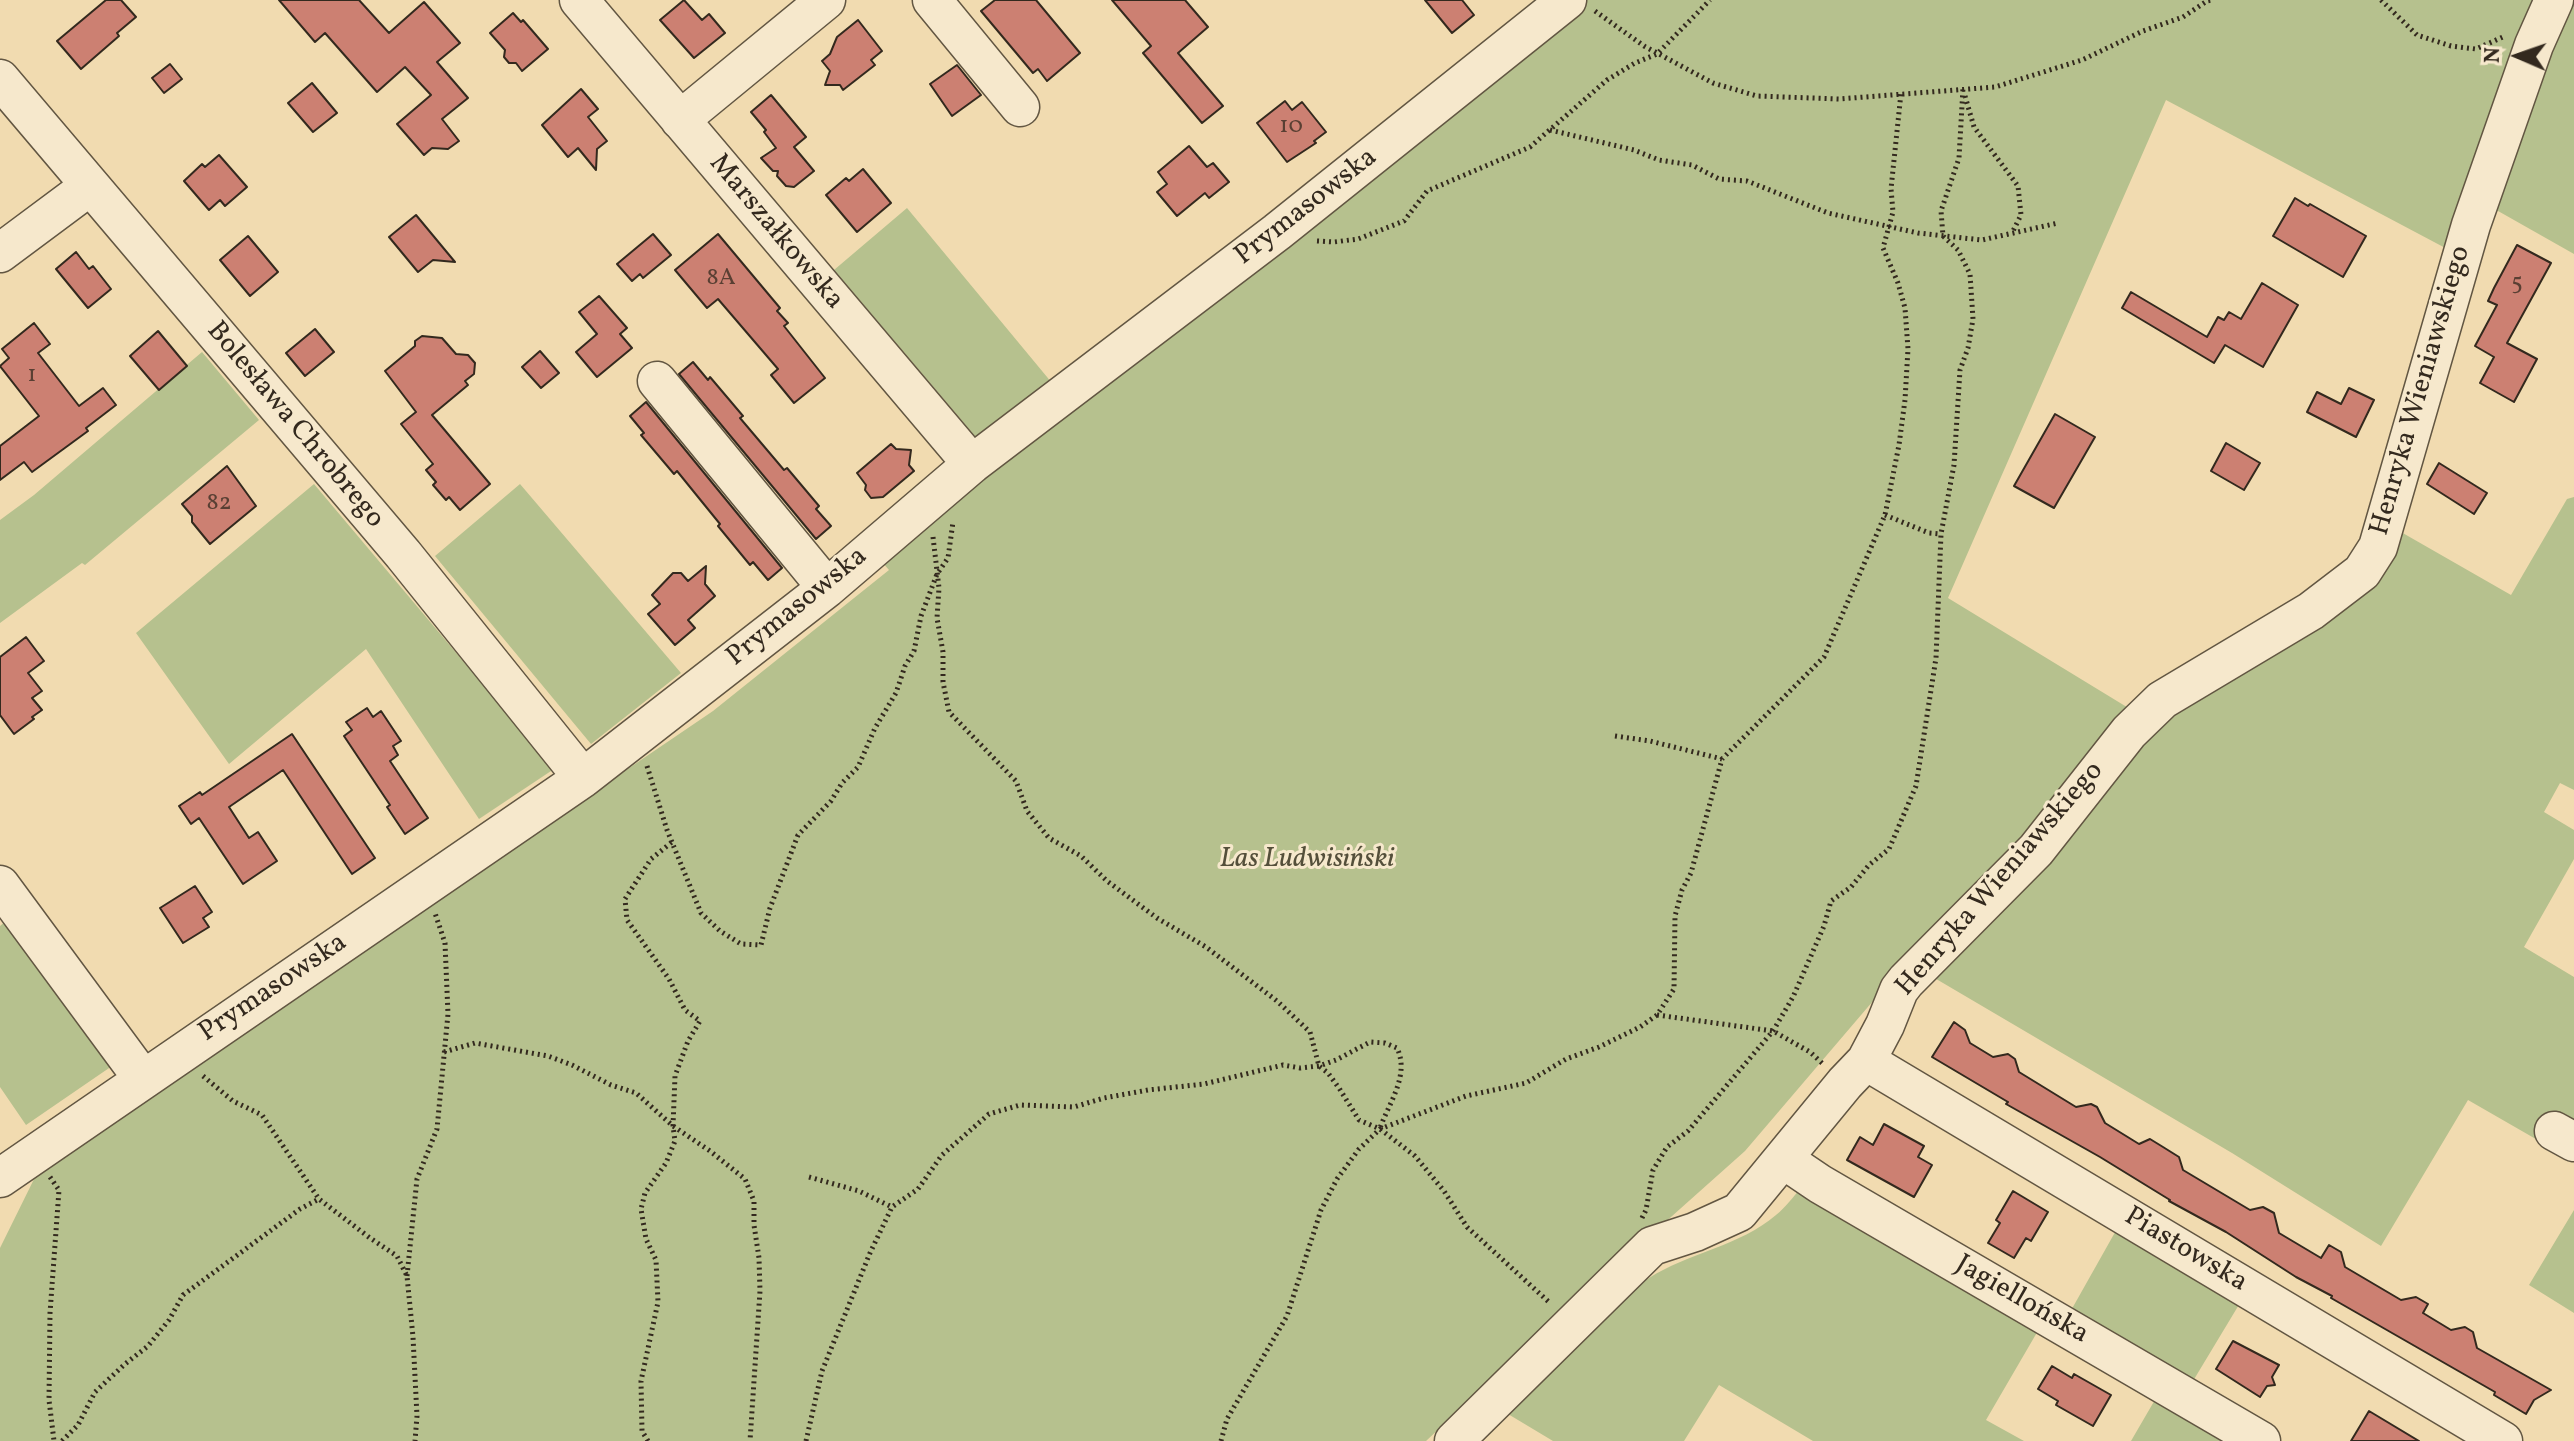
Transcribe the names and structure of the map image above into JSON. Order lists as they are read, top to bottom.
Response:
{
  "streets": {
    "street": [
      "Prymasowska",
      "Marszałkowska",
      "Henryka Wieniawskiego",
      "Bolesława Chrobrego",
      "Piastowska",
      "Jagiellońska"
    ]
  },
  "crossings": [
    ["Prymasowska", "Marszałkowska"],
    ["Prymasowska", "Bolesława Chrobrego"],
    ["Henryka Wieniawskiego", "Piastowska"],
    ["Henryka Wieniawskiego", "Jagiellońska"]
  ],
  "parks": ["Las Ludwisiński"],
  "house_numbers": [
    "10",
    "8A",
    "5",
    "1",
    "82"
  ],
  "north": "left"
}
